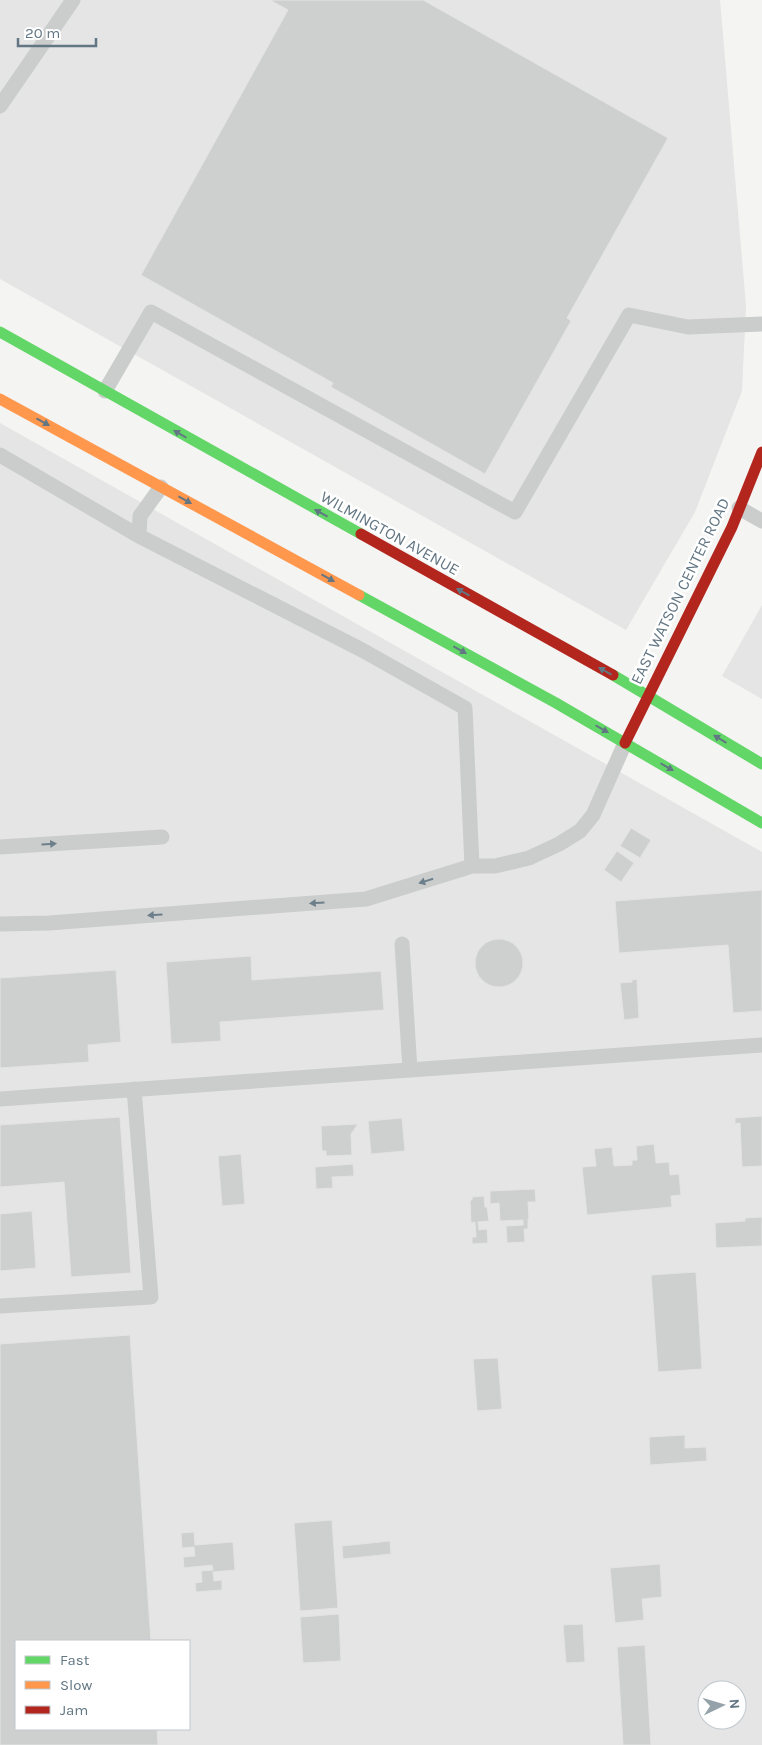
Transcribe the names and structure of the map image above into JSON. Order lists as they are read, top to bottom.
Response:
{
  "streets": {
    "main road": ["WILMINGTON AVENUE", "EAST WATSON CENTER ROAD"]
  },
  "crossings": [
    ["WILMINGTON AVENUE", "EAST WATSON CENTER ROAD"]
  ],
  "legend": ["Fast", "Slow", "Jam"],
  "scale_bar": "20 m",
  "north": "right"
}
